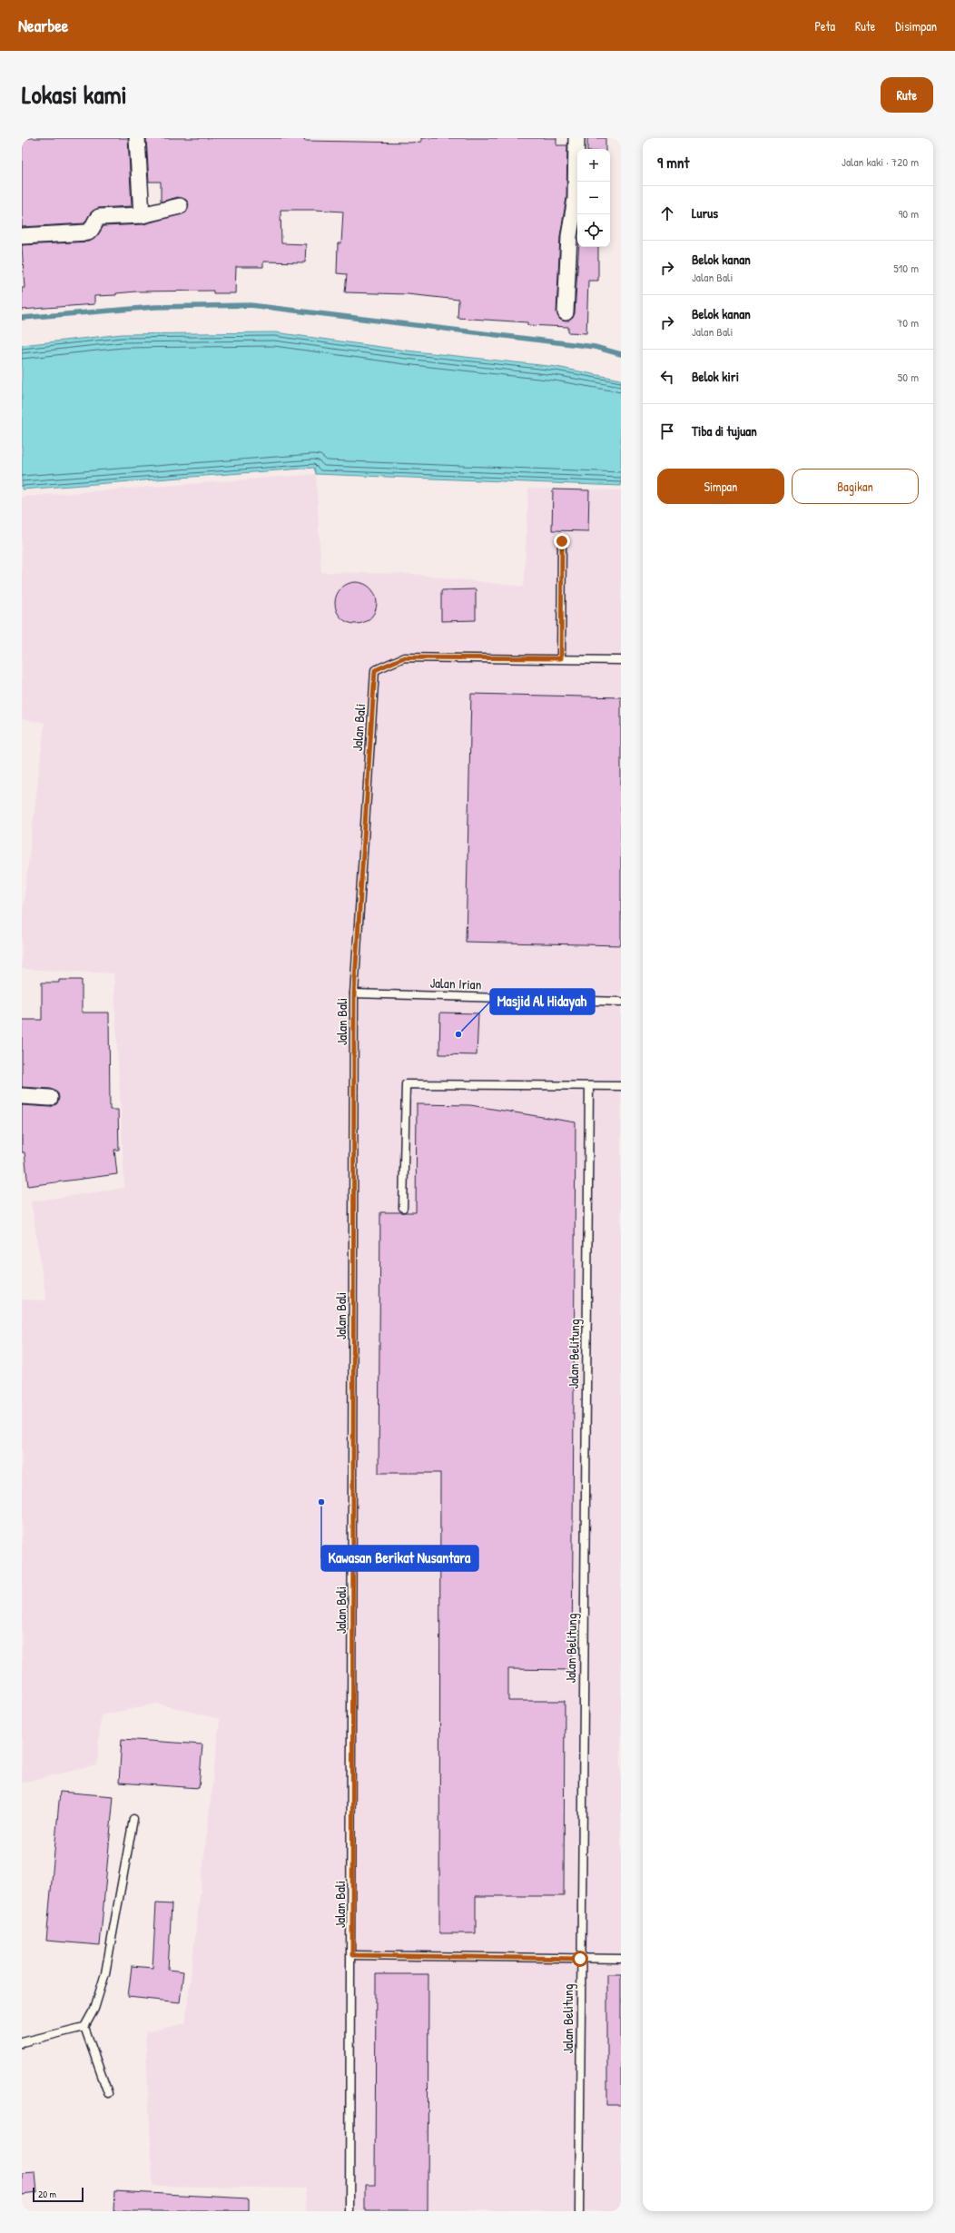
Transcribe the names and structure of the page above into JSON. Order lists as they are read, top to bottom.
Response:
{
  "streets": {
    "lane": ["Jalan Bali", "Jalan Irian", "Jalan Belitung"]
  },
  "crossings": [
    ["Jalan Bali", "Jalan Irian"]
  ],
  "places": ["Masjid Al Hidayah", "Kawasan Berikat Nusantara"],
  "scale_bar": "20 m",
  "page": {
    "header": "Nearbee",
    "nav": ["Peta", "Rute", "Disimpan"],
    "title": "Lokasi kami",
    "buttons": [
      "Rute",
      ["Simpan", "Bagikan"]
    ],
    "heading": ["9 mnt", "Jalan kaki · 720 m"],
    "map_buttons": ["+", "−"],
    "list": [
      ["Lurus", "90 m"],
      ["Belok kanan", "Jalan Bali", "510 m"],
      ["Belok kanan", "Jalan Bali", "70 m"],
      ["Belok kiri", "50 m"],
      "Tiba di tujuan"
    ],
    "scale": "20 m"
  }
}
